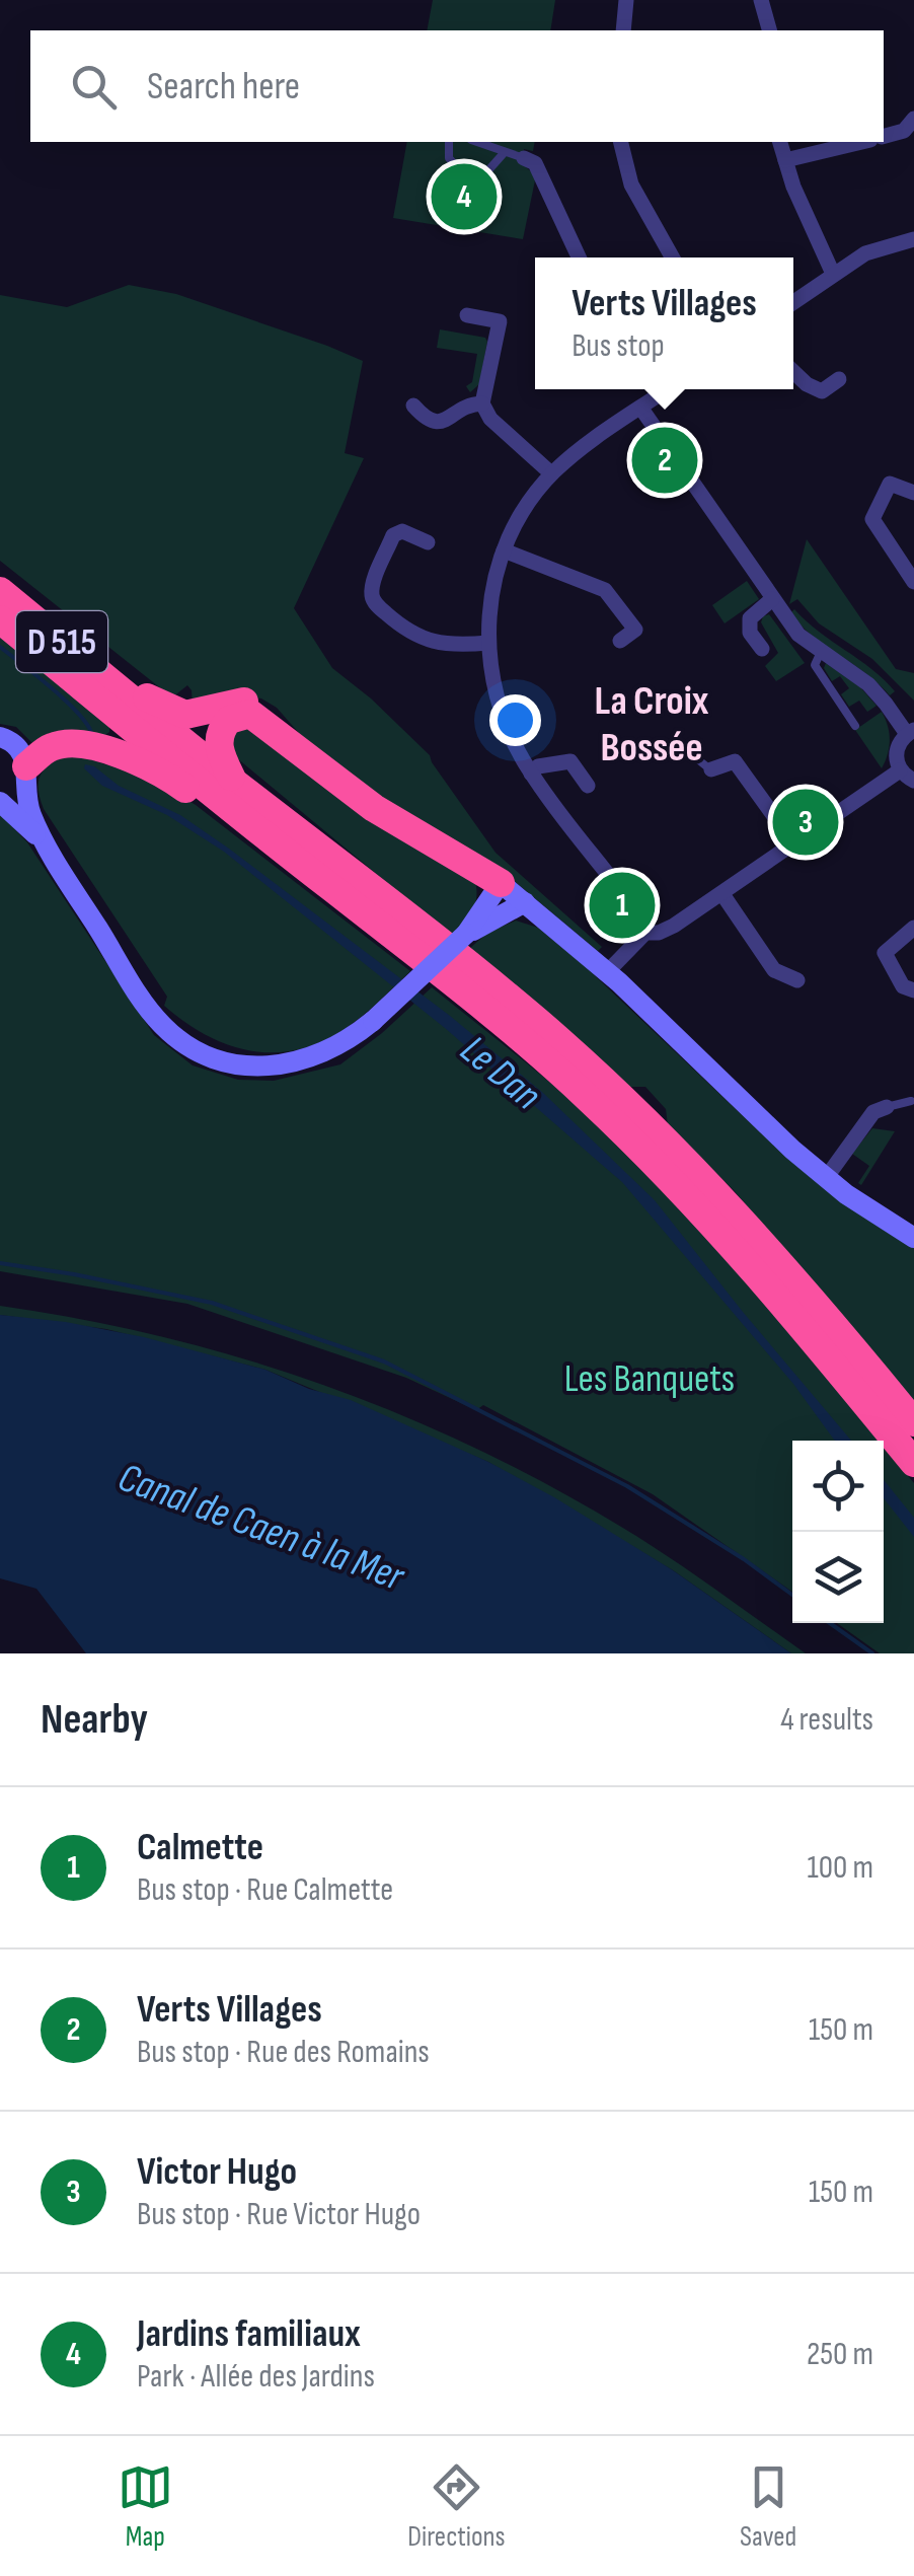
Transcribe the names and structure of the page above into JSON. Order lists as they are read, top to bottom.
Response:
{
  "streets": {
    "highway": ["D 515"]
  },
  "districts": ["La Croix Bossée"],
  "water": ["Le Dan", "Canal de Caen à la Mer"],
  "parks": ["Les Banquets"],
  "page": {
    "search": "Search here",
    "pins": [
      "4",
      "2",
      "3",
      "1"
    ],
    "popup": ["Verts Villages", "Bus stop"],
    "heading": ["Nearby", "4 results"],
    "list": [
      {
        "mark": "1",
        "name": "Calmette",
        "note": "Bus stop · Rue Calmette",
        "value": "100 m"
      },
      {
        "mark": "2",
        "name": "Verts Villages",
        "note": "Bus stop · Rue des Romains",
        "value": "150 m"
      },
      {
        "mark": "3",
        "name": "Victor Hugo",
        "note": "Bus stop · Rue Victor Hugo",
        "value": "150 m"
      },
      {
        "mark": "4",
        "name": "Jardins familiaux",
        "note": "Park · Allée des Jardins",
        "value": "250 m"
      }
    ],
    "nav": ["Map", "Directions", "Saved"]
  }
}
